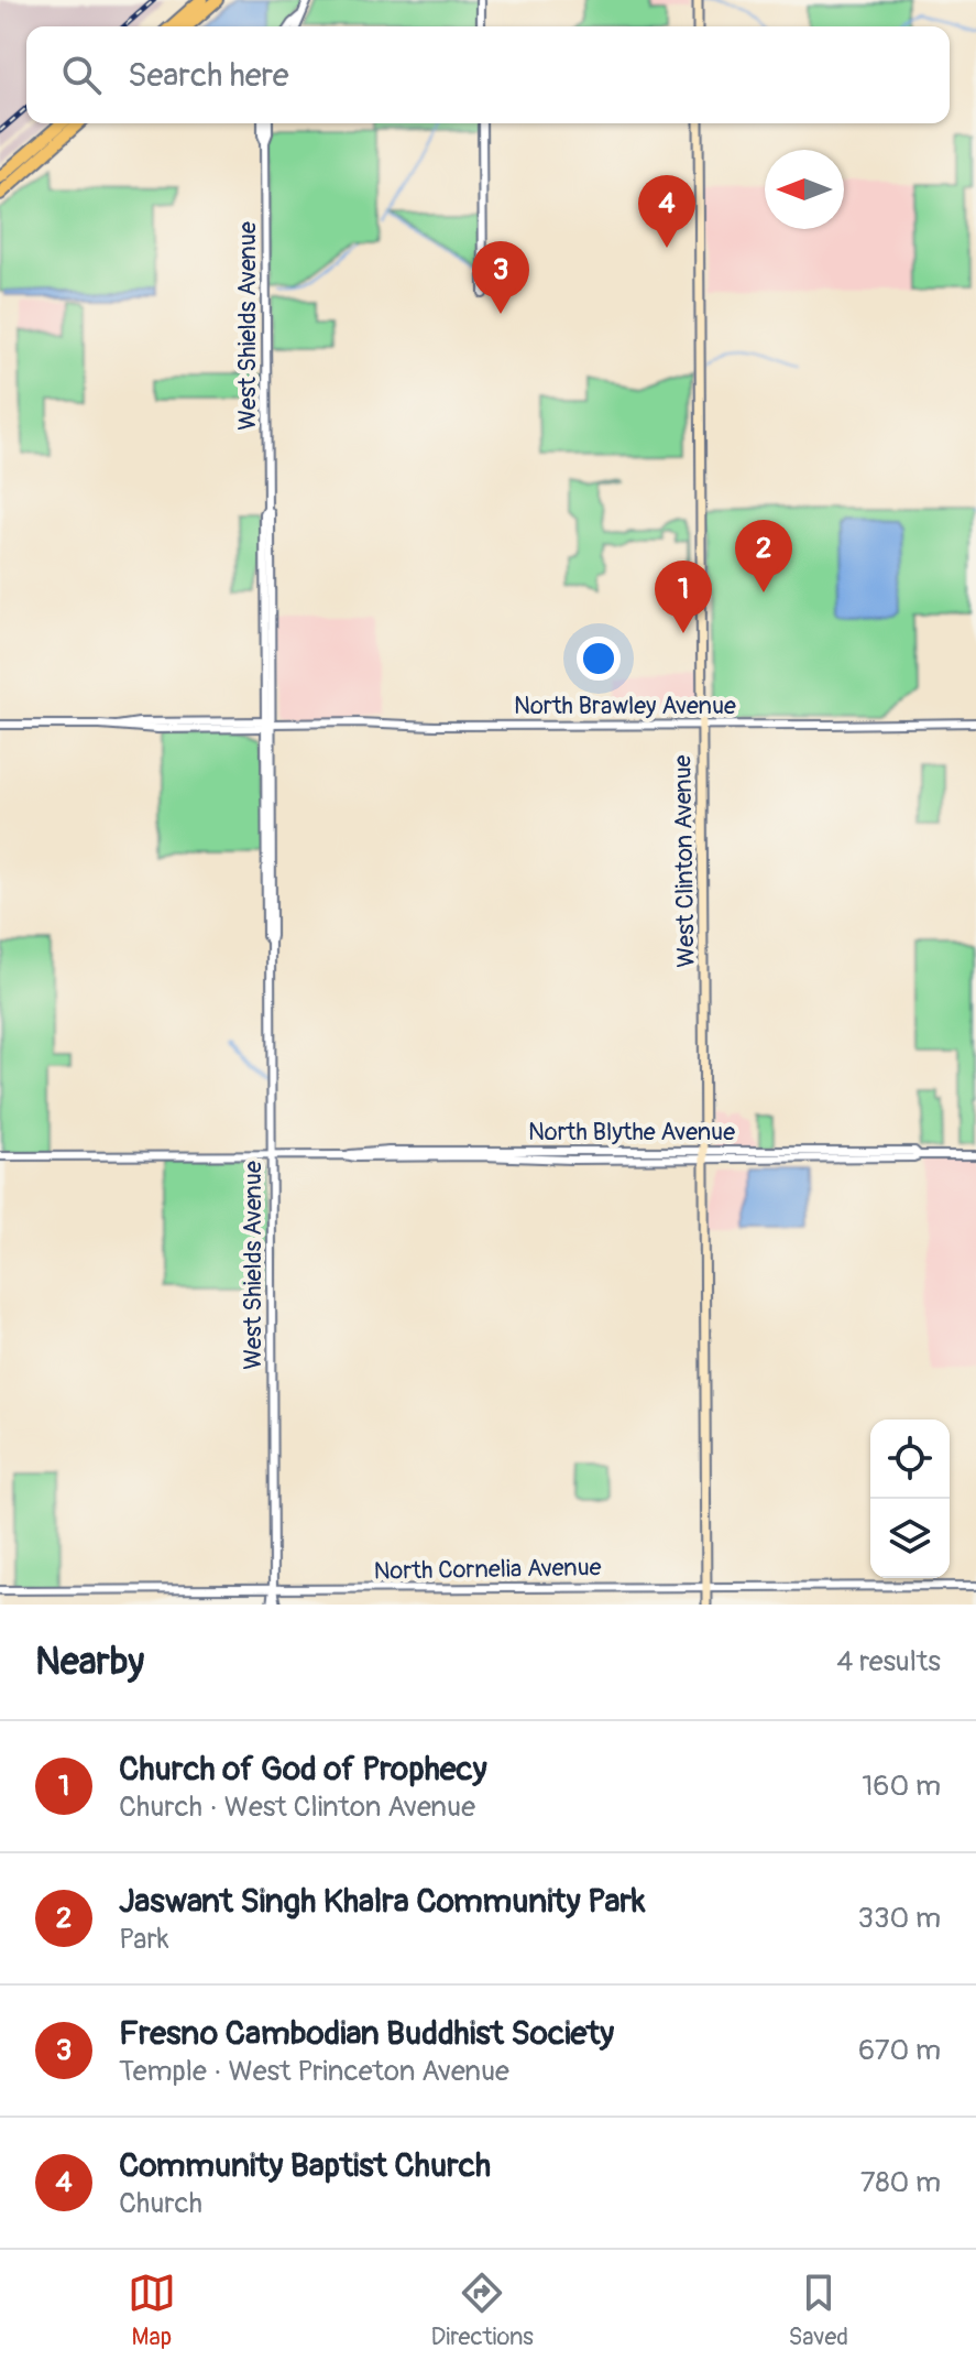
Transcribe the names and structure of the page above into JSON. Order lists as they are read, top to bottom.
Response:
{
  "streets": {
    "main road": ["West Clinton Avenue"],
    "street": [
      "West Shields Avenue",
      "North Brawley Avenue",
      "North Blythe Avenue",
      "North Cornelia Avenue"
    ]
  },
  "crossings": [
    ["West Shields Avenue", "North Brawley Avenue"],
    ["West Shields Avenue", "North Blythe Avenue"],
    ["West Shields Avenue", "North Cornelia Avenue"],
    ["North Brawley Avenue", "West Clinton Avenue"],
    ["West Clinton Avenue", "North Blythe Avenue"],
    ["West Clinton Avenue", "North Cornelia Avenue"]
  ],
  "north": "left",
  "page": {
    "search": "Search here",
    "pins": [
      "4",
      "3",
      "2",
      "1"
    ],
    "heading": ["Nearby", "4 results"],
    "list": [
      {
        "mark": "1",
        "name": "Church of God of Prophecy",
        "note": "Church · West Clinton Avenue",
        "value": "160 m"
      },
      {
        "mark": "2",
        "name": "Jaswant Singh Khalra Community Park",
        "note": "Park",
        "value": "330 m"
      },
      {
        "mark": "3",
        "name": "Fresno Cambodian Buddhist Society",
        "note": "Temple · West Princeton Avenue",
        "value": "670 m"
      },
      {
        "mark": "4",
        "name": "Community Baptist Church",
        "note": "Church",
        "value": "780 m"
      }
    ],
    "nav": ["Map", "Directions", "Saved"]
  }
}
